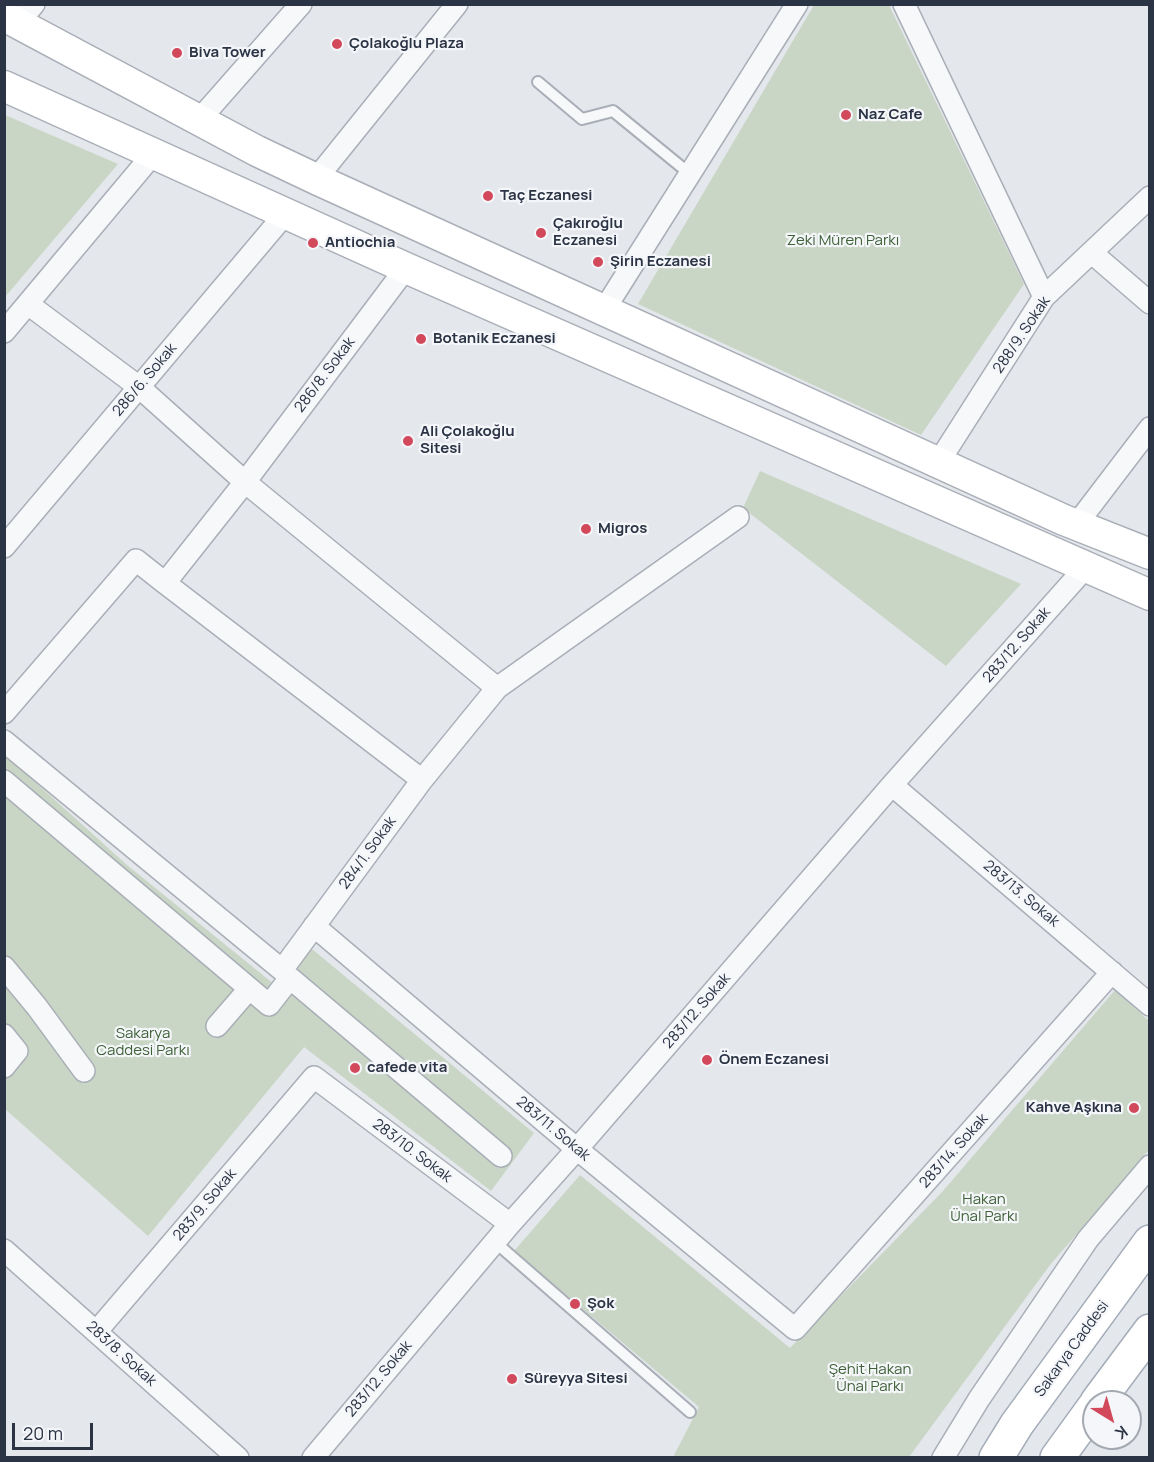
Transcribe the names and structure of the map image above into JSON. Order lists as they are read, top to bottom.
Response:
{
  "streets": {
    "main road": ["Sakarya Caddesi"],
    "street": [
      "288/9. Sokak",
      "286/8. Sokak",
      "286/6. Sokak",
      "283/12. Sokak",
      "284/1. Sokak",
      "283/13. Sokak",
      "283/11. Sokak",
      "283/10. Sokak",
      "283/14. Sokak",
      "283/9. Sokak",
      "283/8. Sokak"
    ]
  },
  "crossings": [
    ["283/12. Sokak", "283/13. Sokak"],
    ["283/12. Sokak", "283/11. Sokak"],
    ["283/12. Sokak", "283/10. Sokak"],
    ["284/1. Sokak", "283/11. Sokak"],
    ["283/13. Sokak", "283/14. Sokak"],
    ["283/11. Sokak", "283/14. Sokak"],
    ["283/10. Sokak", "283/9. Sokak"],
    ["283/9. Sokak", "283/8. Sokak"]
  ],
  "parks": [
    "Zeki Müren Parkı",
    "Sakarya Caddesi Parkı",
    "Hakan Ünal Parkı",
    "Şehit Hakan Ünal Parkı"
  ],
  "places": [
    "Çolakoğlu Plaza",
    "Biva Tower",
    "Naz Cafe",
    "Taç Eczanesi",
    "Çakıroğlu Eczanesi",
    "Antiochia",
    "Şirin Eczanesi",
    "Botanik Eczanesi",
    "Ali Çolakoğlu Sitesi",
    "Migros",
    "Önem Eczanesi",
    "cafede vita",
    "Kahve Aşkına",
    "Şok",
    "Süreyya Sitesi"
  ],
  "scale_bar": "20 m",
  "north": "bottom right"
}
